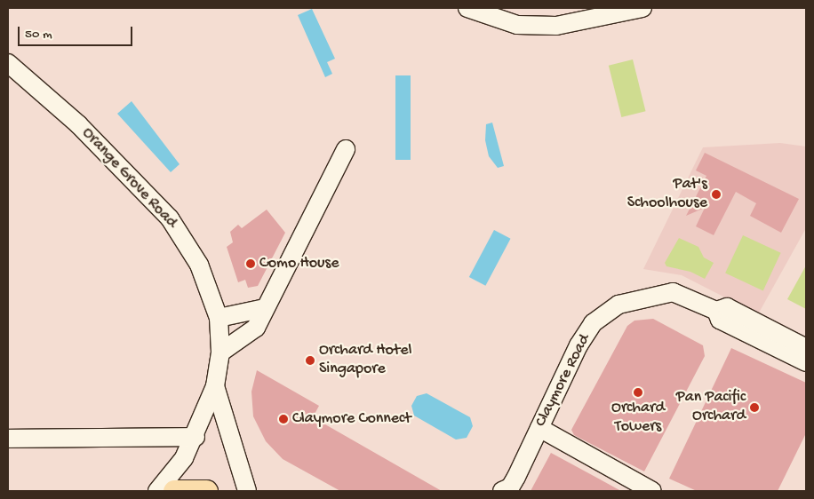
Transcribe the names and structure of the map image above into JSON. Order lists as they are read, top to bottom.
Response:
{
  "streets": {
    "street": ["Orange Grove Road", "Claymore Road"]
  },
  "places": [
    "Pat's Schoolhouse",
    "Como House",
    "Orchard Hotel Singapore",
    "Orchard Towers",
    "Pan Pacific Orchard",
    "Claymore Connect"
  ],
  "scale_bar": "50 m"
}
